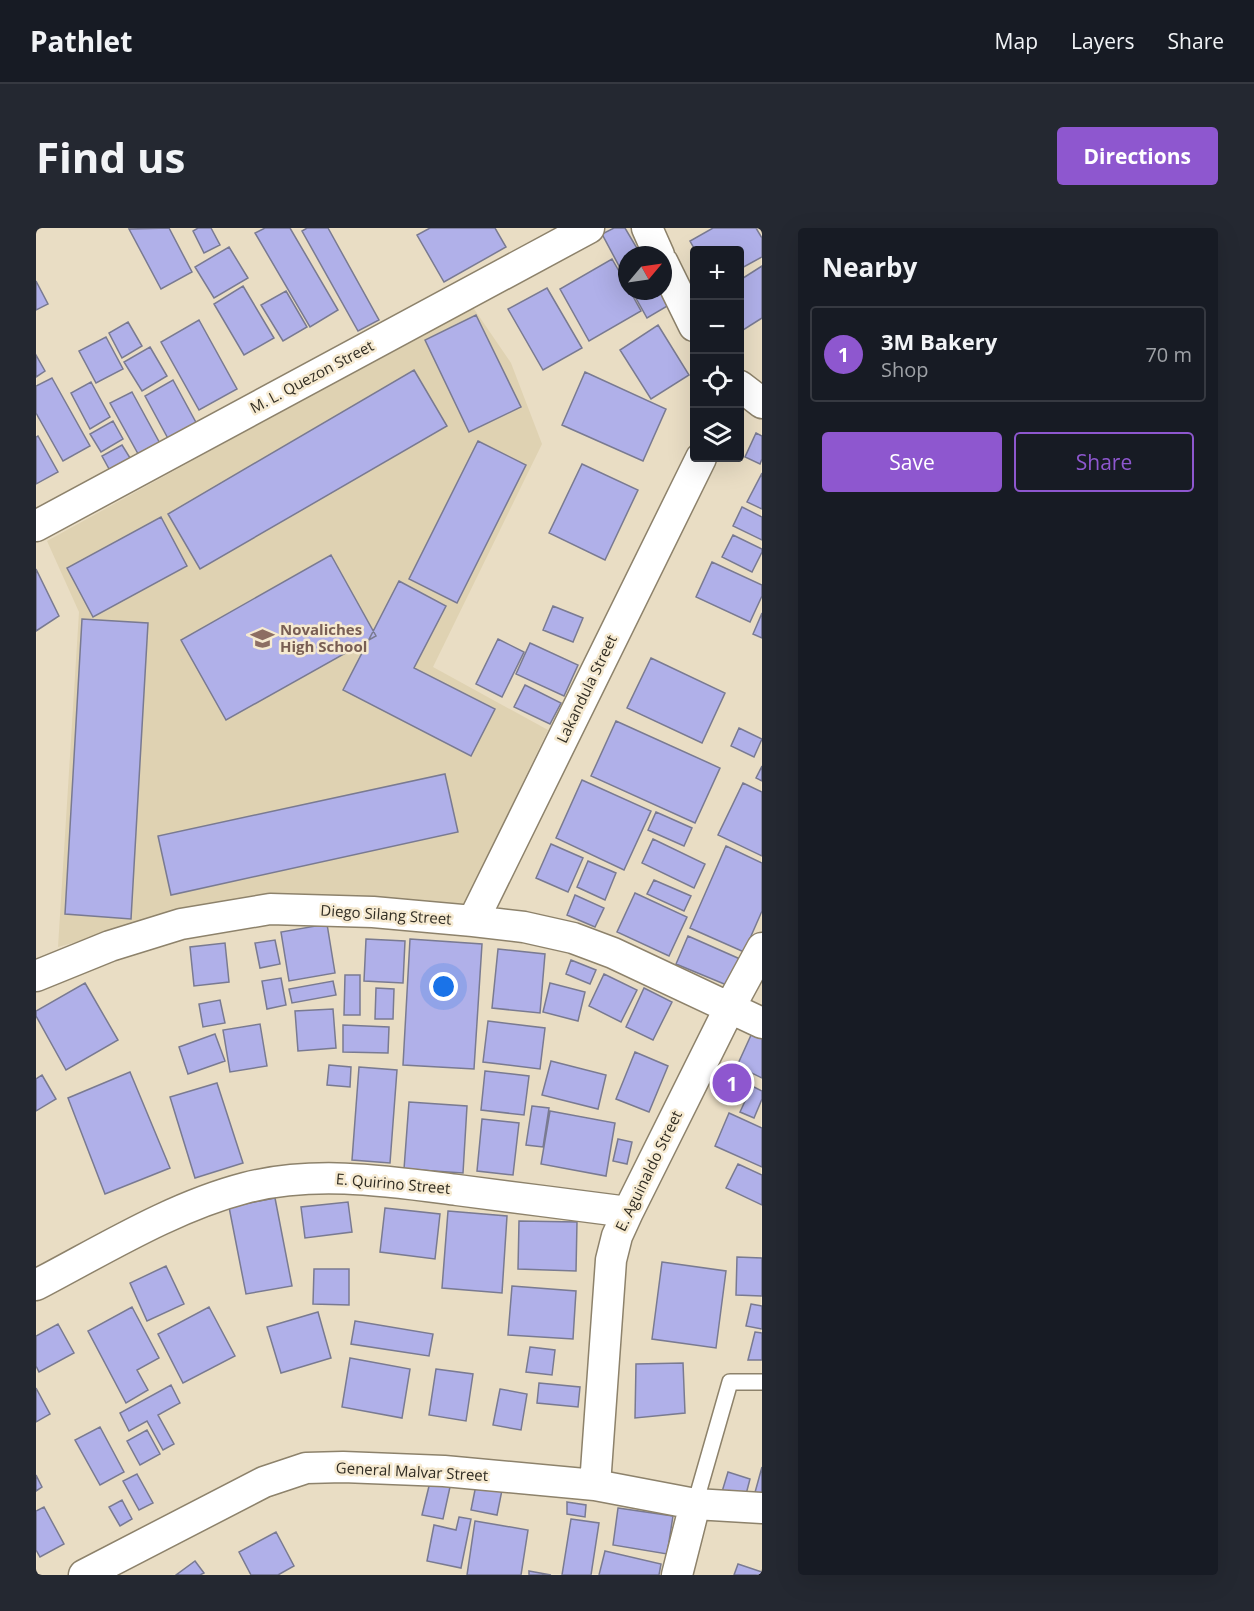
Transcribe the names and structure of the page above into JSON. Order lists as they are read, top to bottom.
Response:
{
  "streets": {
    "street": [
      "M. L. Quezon Street",
      "Lakandula Street",
      "Diego Silang Street",
      "E. Aguinaldo Street",
      "E. Quirino Street",
      "General Malvar Street"
    ]
  },
  "crossings": [
    ["Lakandula Street", "Diego Silang Street"],
    ["Diego Silang Street", "E. Aguinaldo Street"],
    ["E. Aguinaldo Street", "E. Quirino Street"],
    ["E. Aguinaldo Street", "General Malvar Street"]
  ],
  "places": {
    "school or university": ["Novaliches High School"]
  },
  "north": "top right",
  "page": {
    "header": "Pathlet",
    "nav": ["Map", "Layers", "Share"],
    "buttons": [
      "Directions",
      ["Save", "Share"]
    ],
    "title": "Find us",
    "heading": "Nearby",
    "map_buttons": ["+", "−"],
    "list": [
      {
        "mark": "1",
        "name": "3M Bakery",
        "note": "Shop",
        "value": "70 m"
      }
    ],
    "pins": "1"
  }
}
